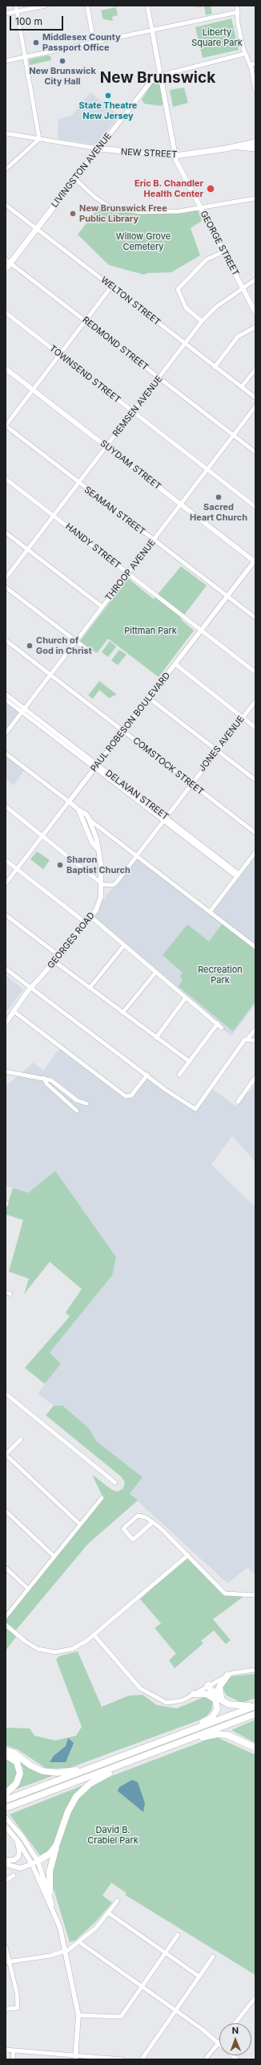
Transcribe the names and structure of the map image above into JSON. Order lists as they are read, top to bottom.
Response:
{
  "streets": {
    "main road": ["NEW STREET", "LIVINGSTON AVENUE"],
    "street": [
      "GEORGE STREET",
      "WELTON STREET",
      "REDMOND STREET",
      "TOWNSEND STREET",
      "REMSEN AVENUE",
      "SUYDAM STREET",
      "SEAMAN STREET",
      "HANDY STREET",
      "THROOP AVENUE",
      "PAUL ROBESON BOULEVARD",
      "JONES AVENUE",
      "COMSTOCK STREET",
      "DELAVAN STREET",
      "GEORGES ROAD"
    ]
  },
  "crossings": [
    ["NEW STREET", "LIVINGSTON AVENUE"],
    ["NEW STREET", "GEORGE STREET"],
    ["LIVINGSTON AVENUE", "GEORGE STREET"],
    ["LIVINGSTON AVENUE", "WELTON STREET"],
    ["LIVINGSTON AVENUE", "REDMOND STREET"],
    ["GEORGE STREET", "REMSEN AVENUE"],
    ["WELTON STREET", "REMSEN AVENUE"],
    ["REDMOND STREET", "REMSEN AVENUE"],
    ["REDMOND STREET", "THROOP AVENUE"],
    ["TOWNSEND STREET", "REMSEN AVENUE"],
    ["TOWNSEND STREET", "THROOP AVENUE"],
    ["REMSEN AVENUE", "SUYDAM STREET"],
    ["REMSEN AVENUE", "SEAMAN STREET"],
    ["REMSEN AVENUE", "HANDY STREET"],
    ["SUYDAM STREET", "THROOP AVENUE"],
    ["SUYDAM STREET", "PAUL ROBESON BOULEVARD"],
    ["SEAMAN STREET", "THROOP AVENUE"],
    ["SEAMAN STREET", "PAUL ROBESON BOULEVARD"],
    ["HANDY STREET", "THROOP AVENUE"],
    ["HANDY STREET", "PAUL ROBESON BOULEVARD"],
    ["THROOP AVENUE", "COMSTOCK STREET"],
    ["THROOP AVENUE", "DELAVAN STREET"],
    ["PAUL ROBESON BOULEVARD", "COMSTOCK STREET"],
    ["PAUL ROBESON BOULEVARD", "DELAVAN STREET"],
    ["PAUL ROBESON BOULEVARD", "GEORGES ROAD"],
    ["JONES AVENUE", "COMSTOCK STREET"],
    ["JONES AVENUE", "DELAVAN STREET"],
    ["JONES AVENUE", "GEORGES ROAD"]
  ],
  "districts": ["New Brunswick"],
  "parks": [
    "Liberty Square Park",
    "Willow Grove Cemetery",
    "Pittman Park",
    "Recreation Park",
    "David B. Crabiel Park"
  ],
  "places": [
    "Middlesex County Passport Office",
    "New Brunswick City Hall",
    "State Theatre New Jersey",
    "Eric B. Chandler Health Center",
    "New Brunswick Free Public Library",
    "Sacred Heart Church",
    "Church of God in Christ",
    "Sharon Baptist Church"
  ],
  "scale_bar": "100 m",
  "north": "top"
}
